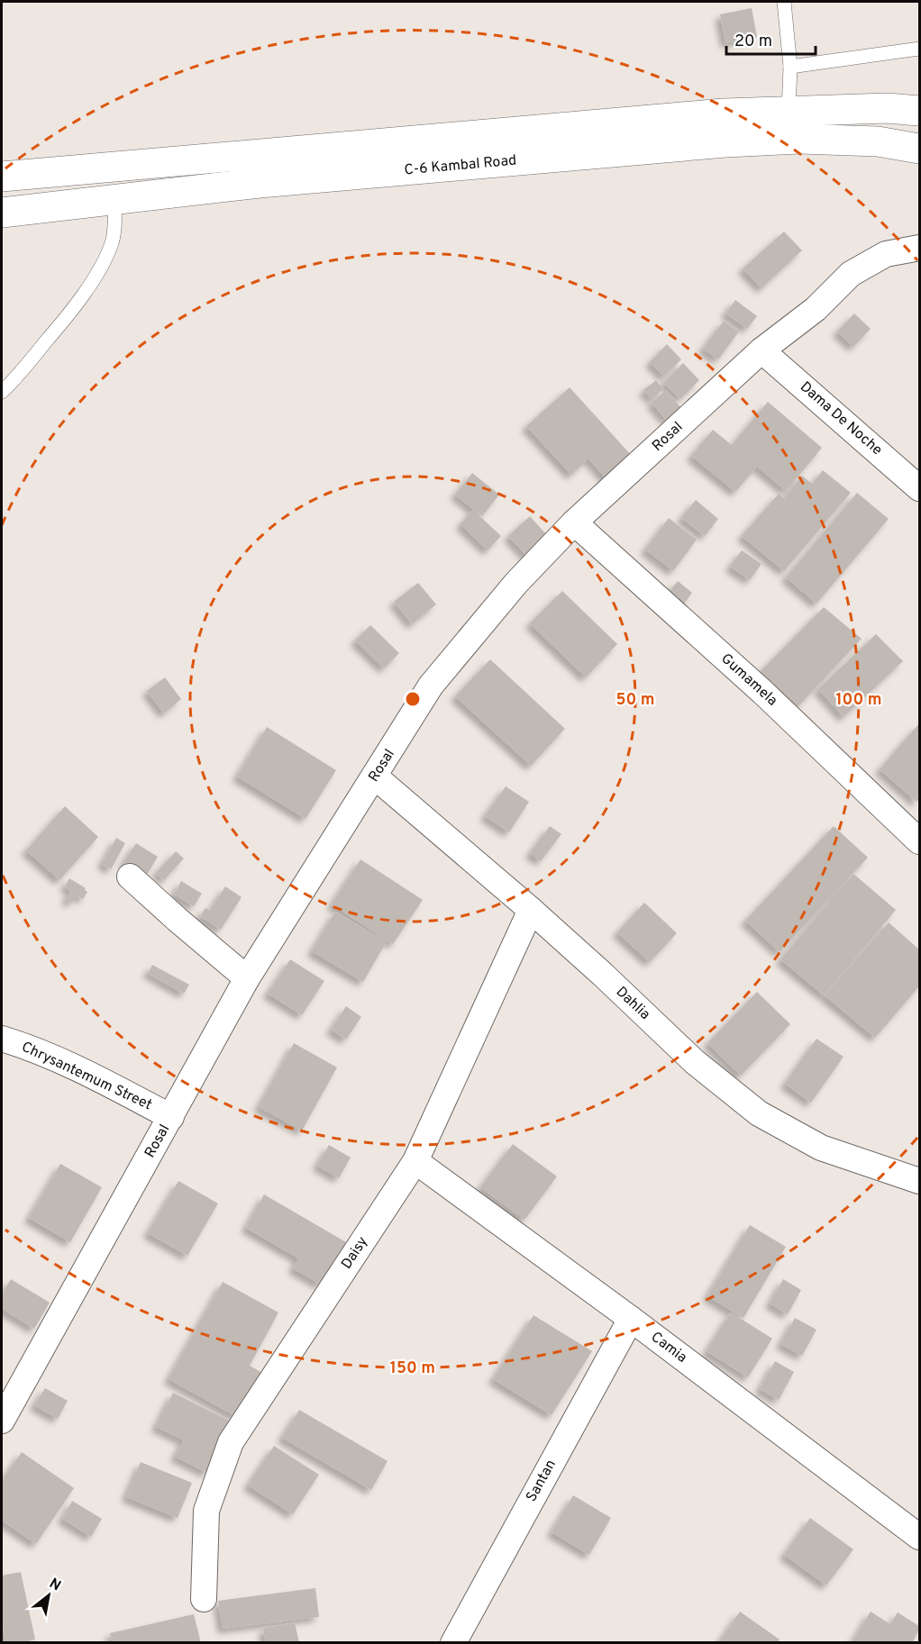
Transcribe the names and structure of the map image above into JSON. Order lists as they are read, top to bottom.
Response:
{
  "streets": {
    "main road": ["C-6 Kambal Road"],
    "street": [
      "Dama De Noche",
      "Rosal",
      "Gumamela",
      "Dahlia",
      "Chrysantemum Street",
      "Daisy",
      "Camia",
      "Santan"
    ]
  },
  "crossings": [
    ["Dama De Noche", "Rosal"],
    ["Rosal", "Gumamela"],
    ["Rosal", "Dahlia"],
    ["Rosal", "Chrysantemum Street"],
    ["Dahlia", "Daisy"],
    ["Daisy", "Camia"],
    ["Camia", "Santan"]
  ],
  "scale_bar": "20 m",
  "north": "top right",
  "rings": ["50 m", "100 m", "150 m"]
}
